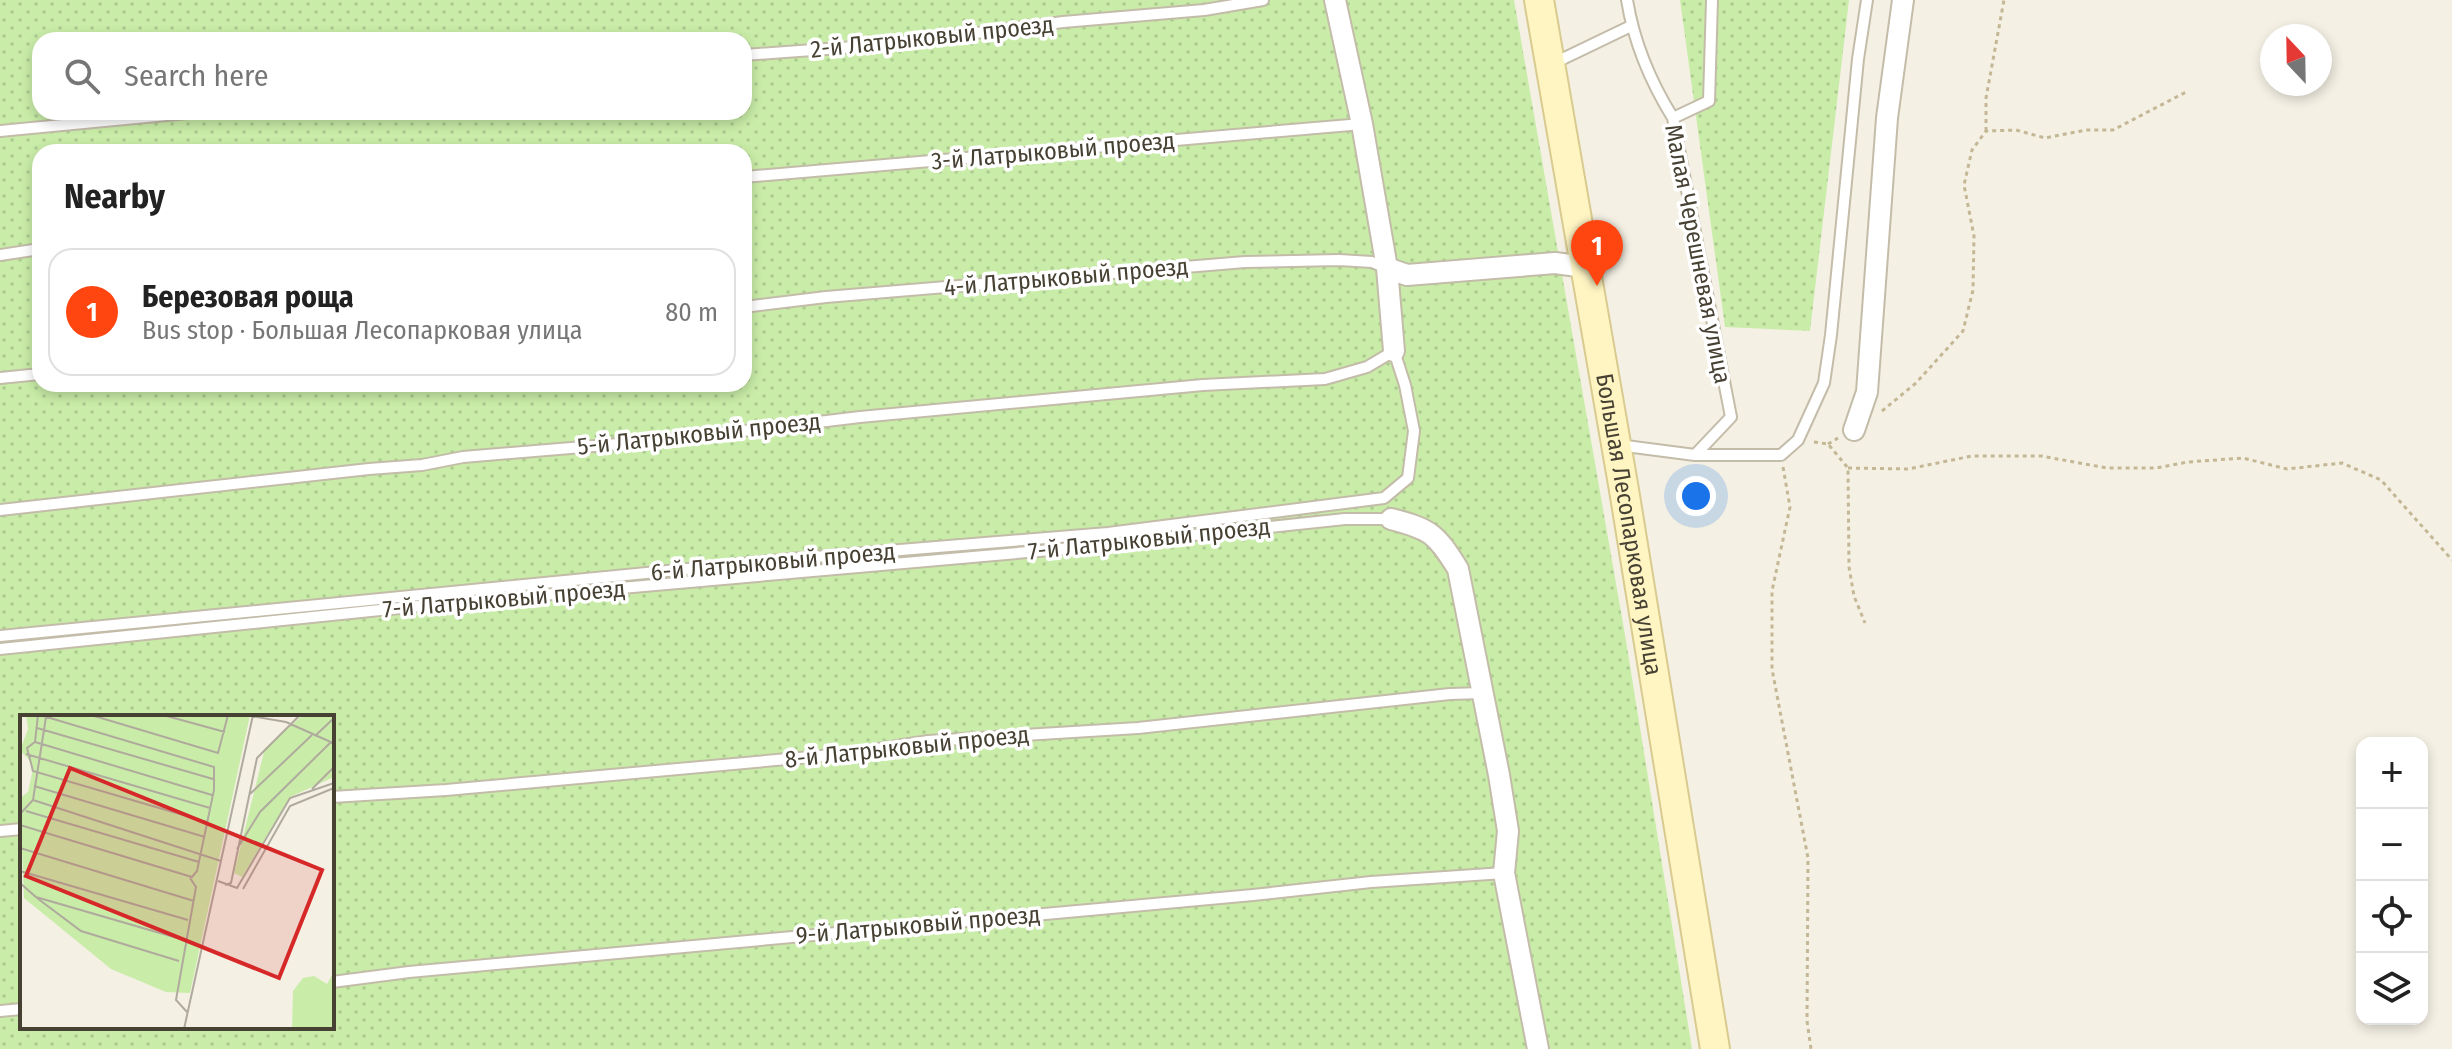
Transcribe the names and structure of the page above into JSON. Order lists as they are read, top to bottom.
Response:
{
  "streets": {
    "main road": ["Большая Лесопарковая улица"],
    "lane": [
      "2-й Латрыковый проезд",
      "3-й Латрыковый проезд",
      "Малая Черешневая улица",
      "4-й Латрыковый проезд",
      "5-й Латрыковый проезд",
      "7-й Латрыковый проезд",
      "6-й Латрыковый проезд",
      "8-й Латрыковый проезд",
      "9-й Латрыковый проезд"
    ]
  },
  "crossings": [
    ["5-й Латрыковый проезд", "6-й Латрыковый проезд"]
  ],
  "north": "top",
  "page": {
    "search": "Search here",
    "heading": "Nearby",
    "pins": "1",
    "list": [
      {
        "mark": "1",
        "name": "Березовая роща",
        "note": "Bus stop · Большая Лесопарковая улица",
        "value": "80 m"
      }
    ],
    "map_buttons": ["+", "−"]
  }
}
